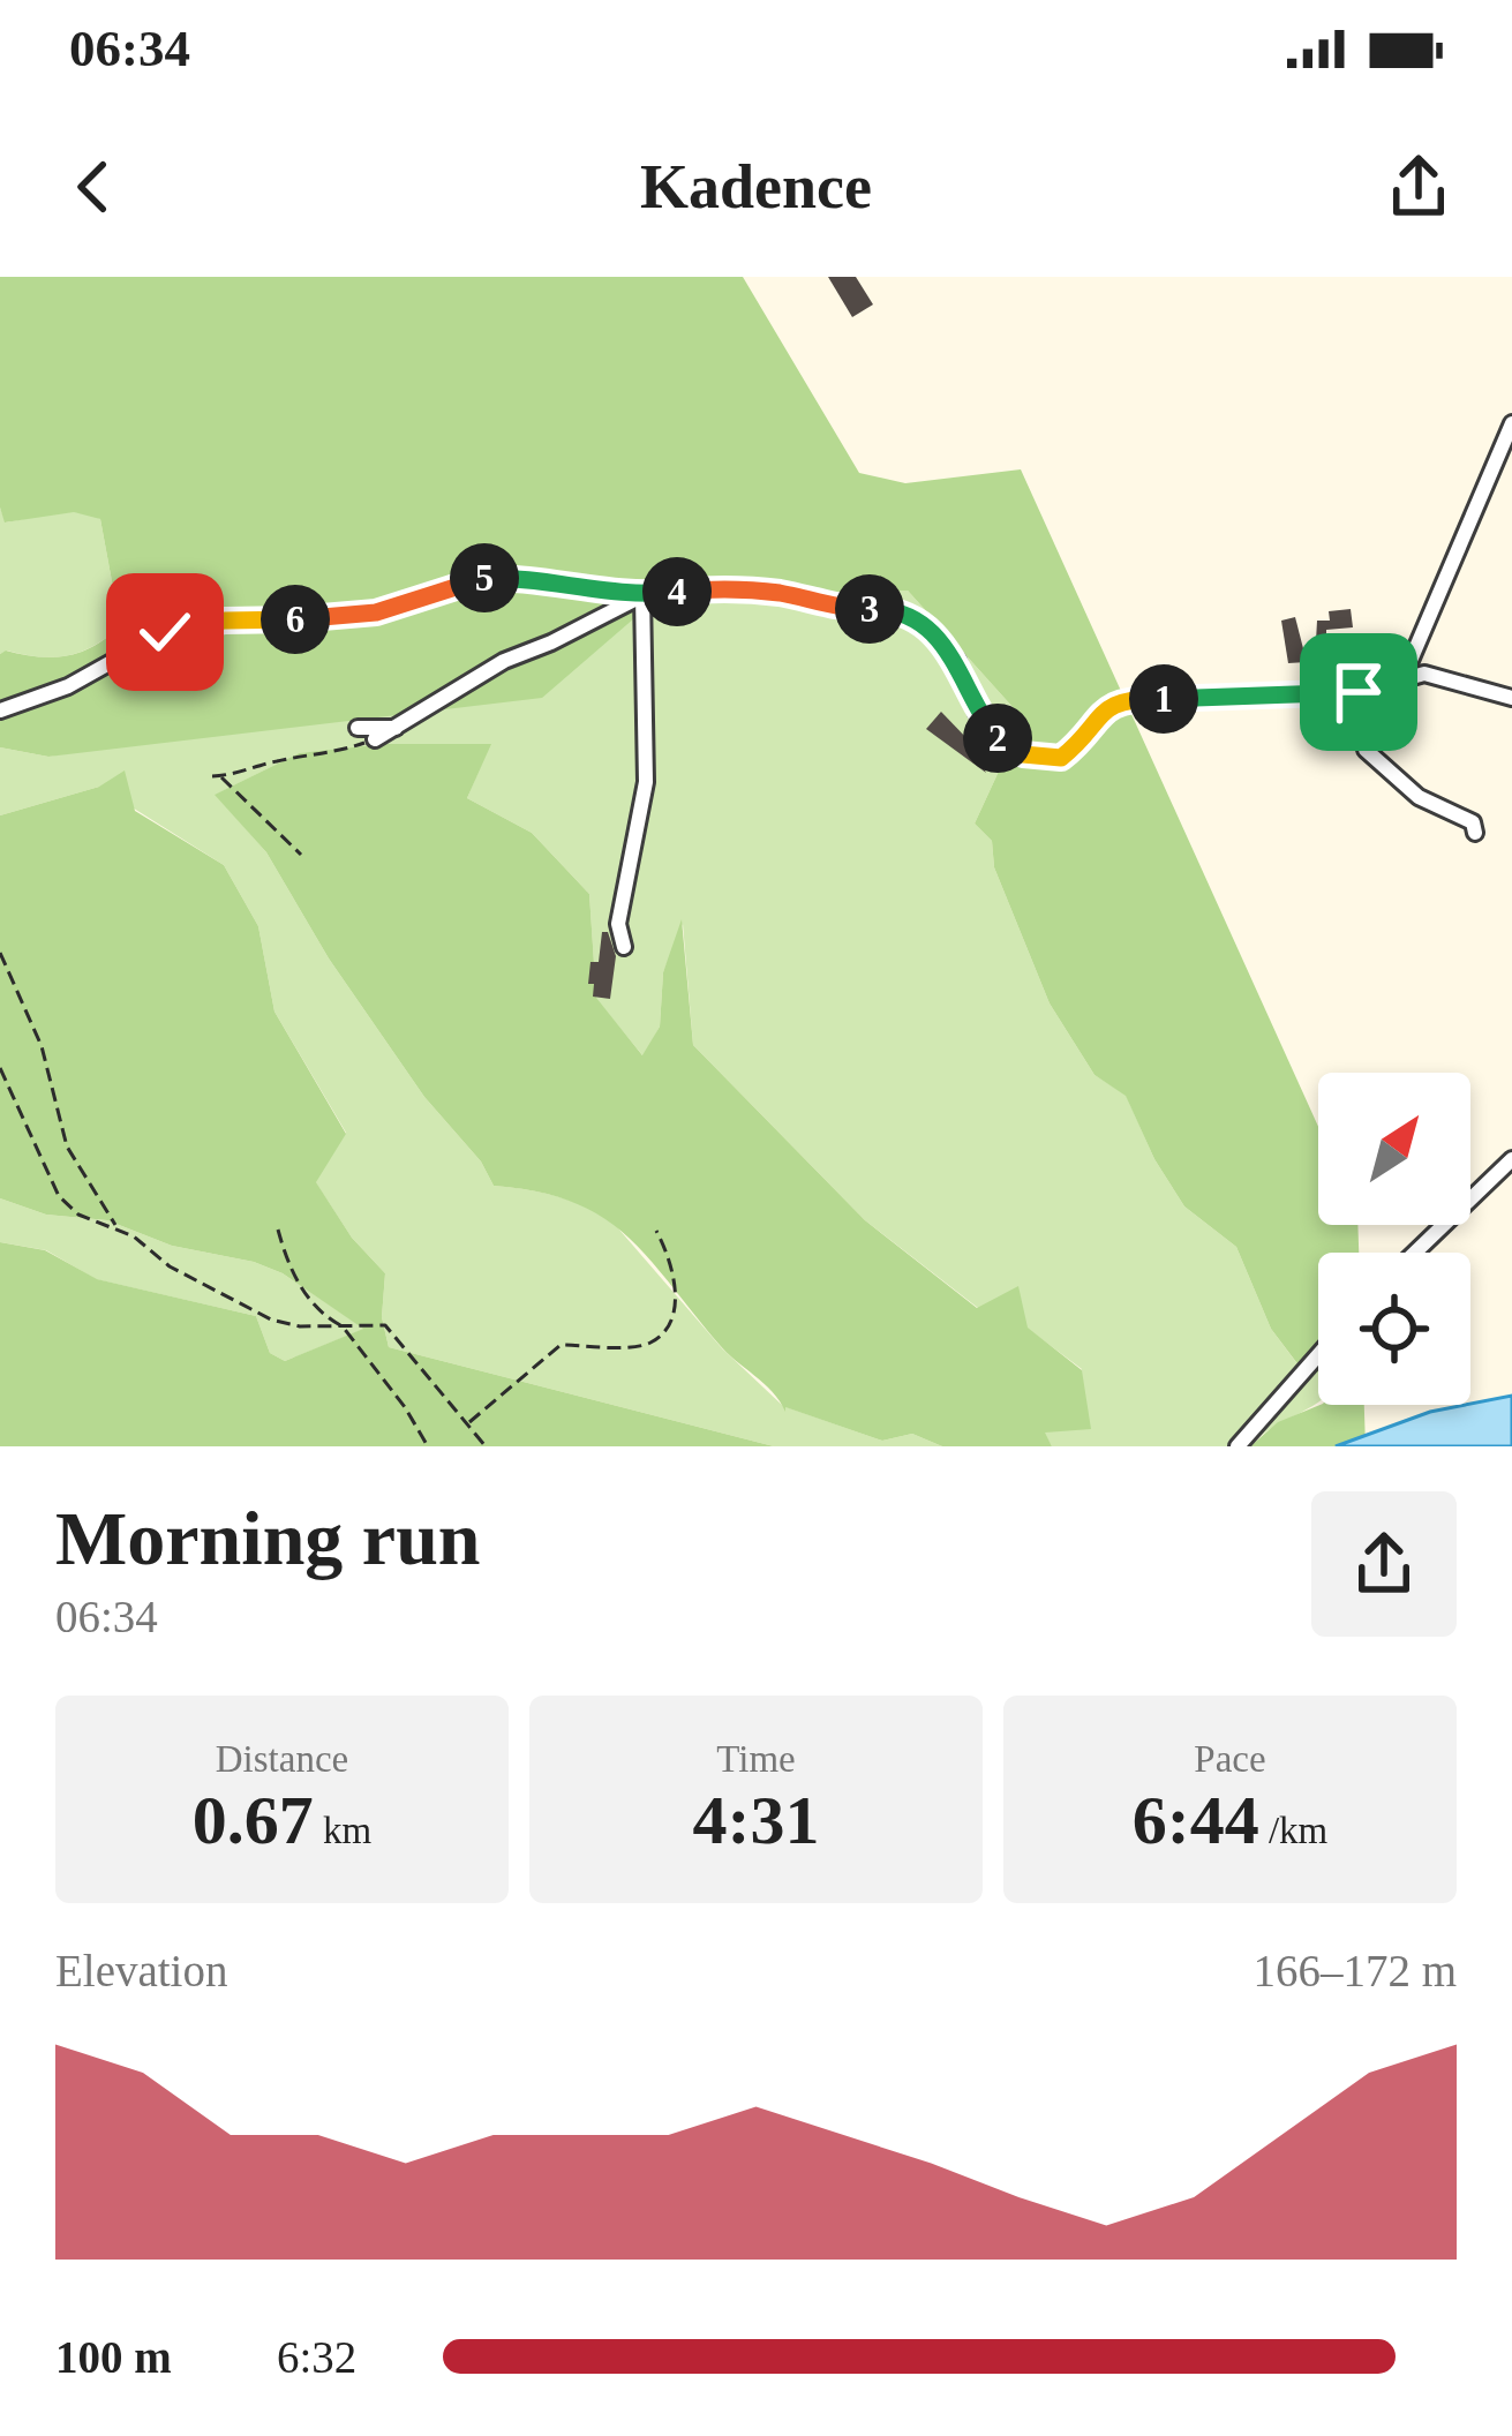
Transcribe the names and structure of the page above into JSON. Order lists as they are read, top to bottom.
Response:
{
  "north": "top right",
  "page": {
    "status": "06:34",
    "header": "Kadence",
    "pins": [
      "5",
      "4",
      "3",
      "6",
      "1",
      "2"
    ],
    "heading": ["Morning run", "06:34"],
    "stats": [
      ["Distance", "0.67 km"],
      ["Time", "4:31"],
      ["Pace", "6:44 /km"]
    ],
    "chart": ["Elevation", "166–172 m"],
    "list": [
      {
        "name": "100 m",
        "note": "6:32"
      }
    ]
  }
}
